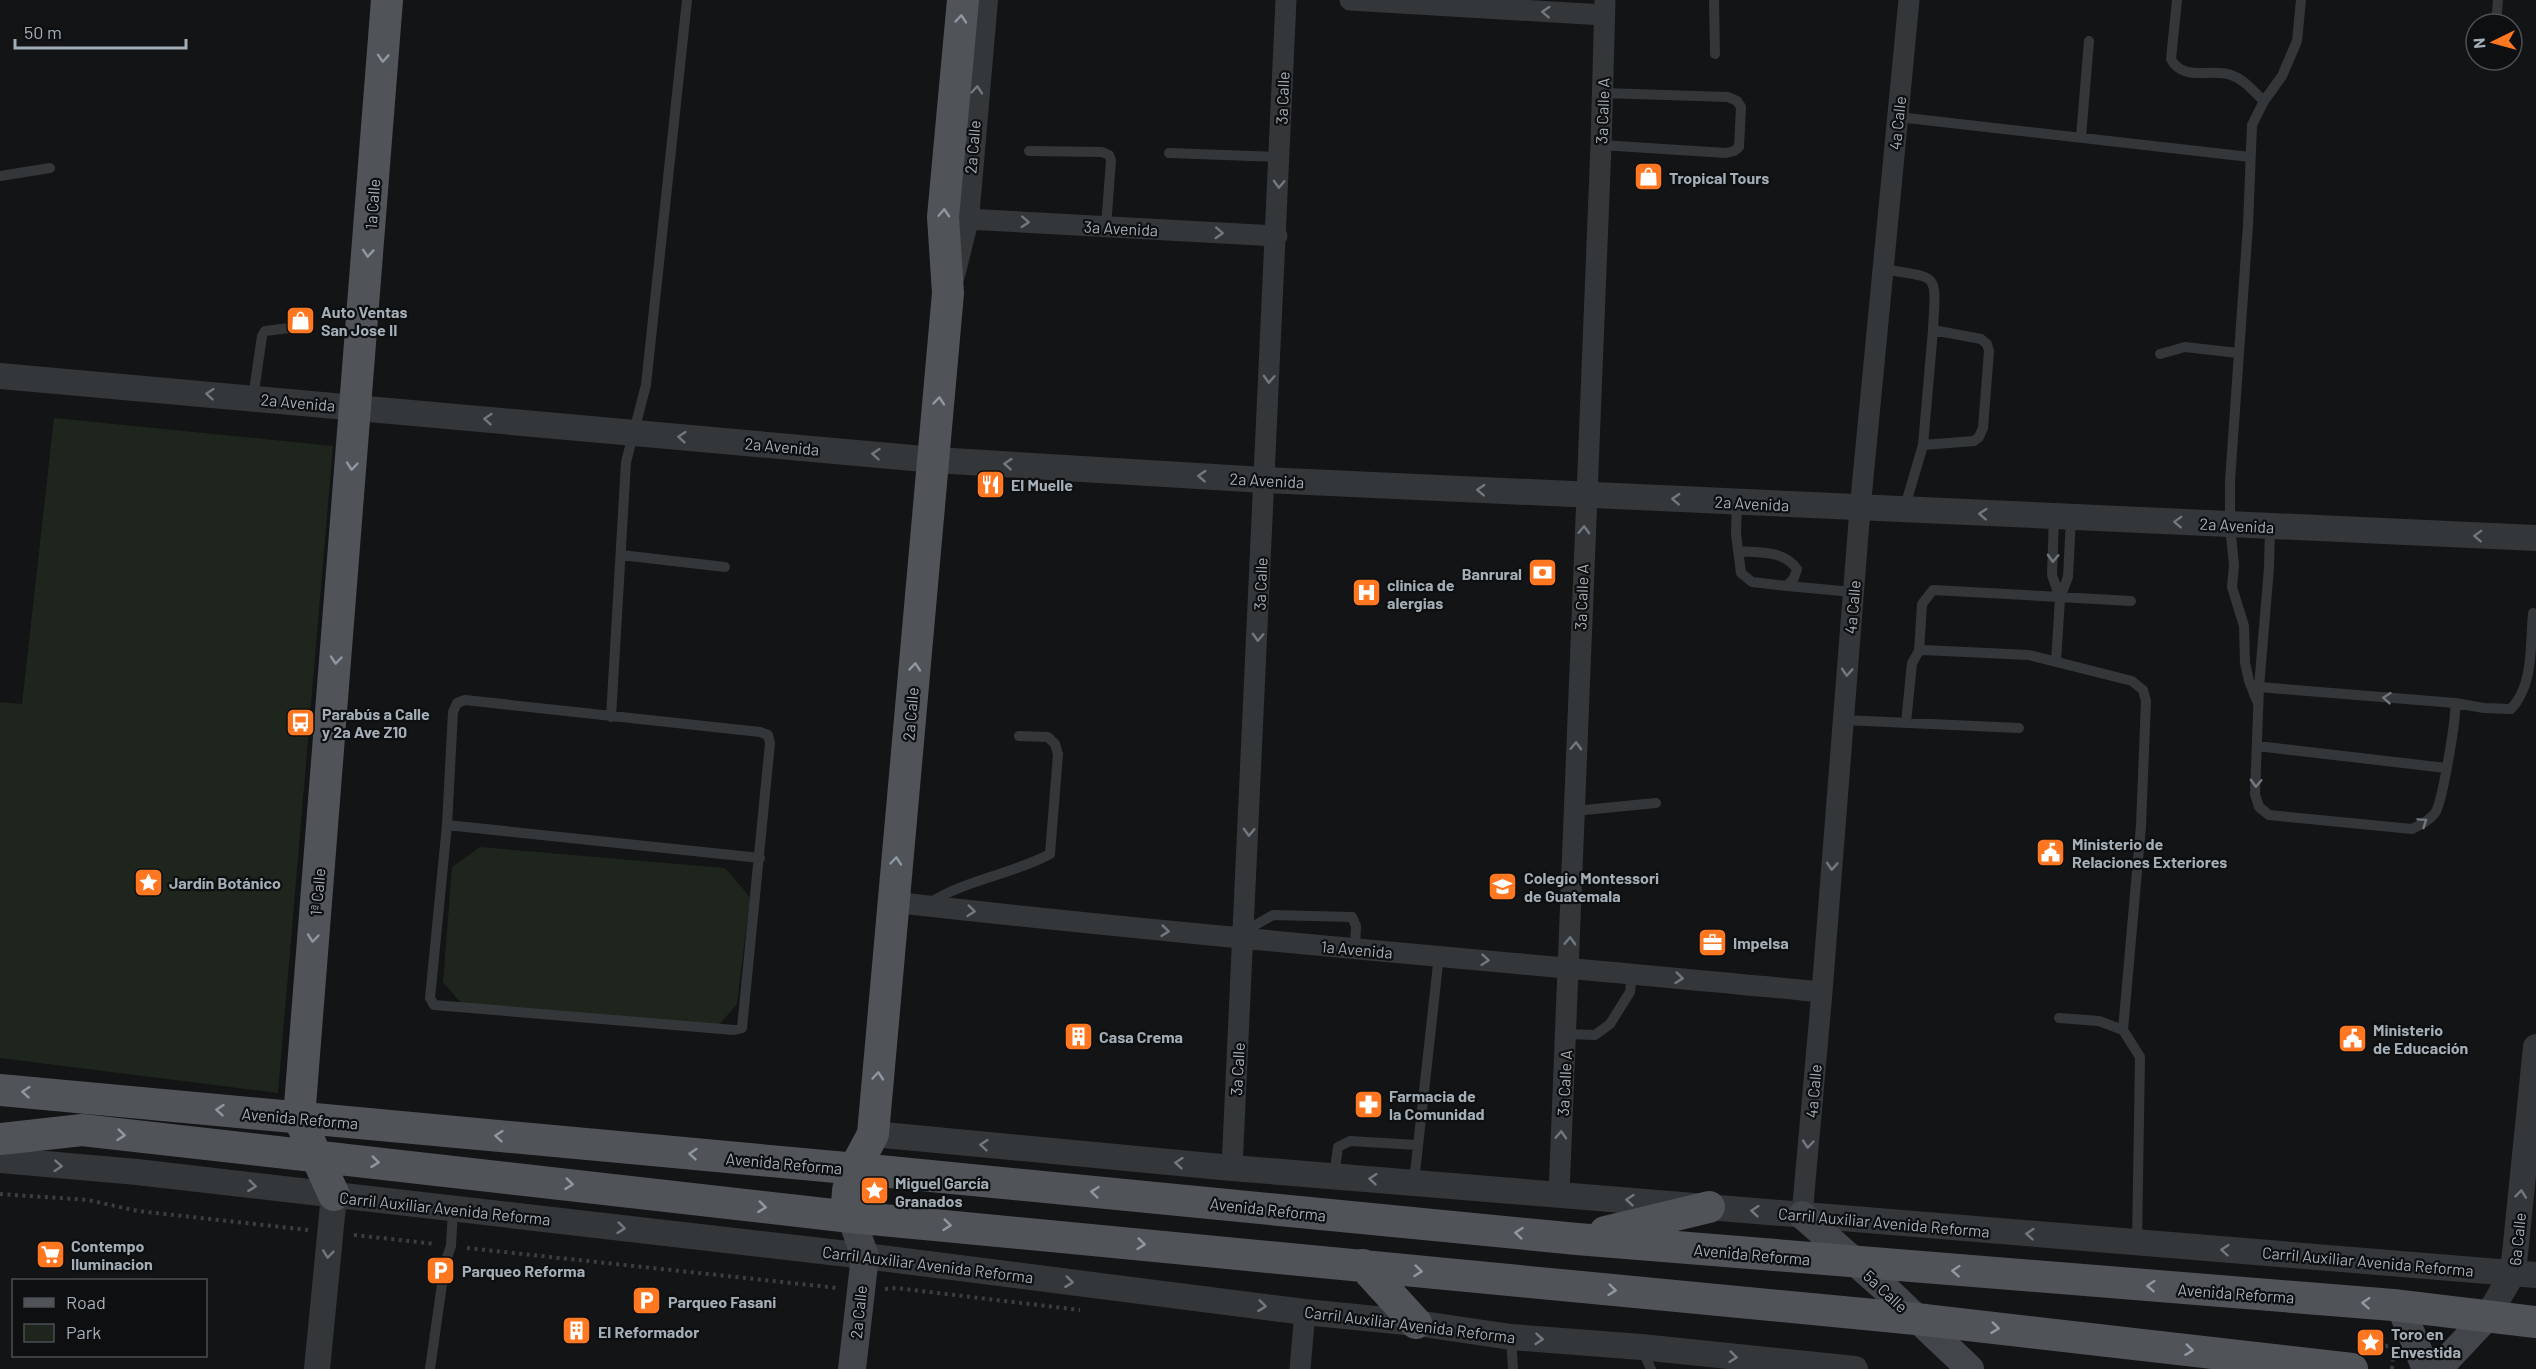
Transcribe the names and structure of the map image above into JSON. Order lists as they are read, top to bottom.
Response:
{
  "streets": {
    "main road": [
      "2a Calle",
      "1a Calle",
      "1ª Calle",
      "Avenida Reforma",
      "6a Calle",
      "5a Calle"
    ],
    "street": [
      "3a Calle",
      "3a Calle A",
      "4a Calle",
      "3a Avenida",
      "2a Avenida",
      "1a Avenida",
      "Carril Auxiliar Avenida Reforma"
    ]
  },
  "crossings": [
    ["3a Calle", "3a Avenida"],
    ["3a Calle", "2a Avenida"],
    ["3a Calle", "1a Avenida"],
    ["3a Calle", "Carril Auxiliar Avenida Reforma"],
    ["3a Calle A", "2a Avenida"],
    ["3a Calle A", "1a Avenida"],
    ["3a Calle A", "Carril Auxiliar Avenida Reforma"],
    ["4a Calle", "2a Avenida"],
    ["4a Calle", "1a Avenida"],
    ["4a Calle", "Carril Auxiliar Avenida Reforma"],
    ["4a Calle", "5a Calle"],
    ["2a Calle", "3a Avenida"],
    ["2a Calle", "2a Avenida"],
    ["2a Calle", "1a Avenida"],
    ["2a Calle", "Avenida Reforma"],
    ["2a Calle", "Carril Auxiliar Avenida Reforma"],
    ["1a Calle", "2a Avenida"],
    ["1a Calle", "1ª Calle"],
    ["2a Avenida", "1ª Calle"],
    ["1ª Calle", "Avenida Reforma"],
    ["1ª Calle", "Carril Auxiliar Avenida Reforma"],
    ["Avenida Reforma", "6a Calle"],
    ["Avenida Reforma", "5a Calle"],
    ["Carril Auxiliar Avenida Reforma", "6a Calle"],
    ["Carril Auxiliar Avenida Reforma", "5a Calle"]
  ],
  "one_way": [
    "3a Calle",
    "3a Calle A",
    "4a Calle",
    "2a Calle",
    "1a Calle",
    "3a Avenida",
    "2a Avenida",
    "1ª Calle",
    "1a Avenida",
    "6a Calle"
  ],
  "places": {
    "shop": ["Tropical Tours", "Auto Ventas San Jose II"],
    "restaurant": ["El Muelle"],
    "bank": ["Banrural"],
    "hospital": ["clinica de alergias"],
    "bus stop": ["Parabús a Calle y 2a Ave Z10"],
    "public building": ["Ministerio de Relaciones Exteriores", "Ministerio de Educación"],
    "place": ["Jardín Botánico", "Miguel García Granados", "Toro en Envestida"],
    "school or university": ["Colegio Montessori de Guatemala"],
    "office": ["Impelsa"],
    "building": ["Casa Crema", "El Reformador"],
    "pharmacy": ["Farmacia de la Comunidad"],
    "supermarket": ["Contempo Iluminacion"],
    "parking": ["Parqueo Reforma", "Parqueo Fasani"]
  },
  "legend": ["Road", "Park"],
  "scale_bar": "50 m",
  "north": "left"
}
